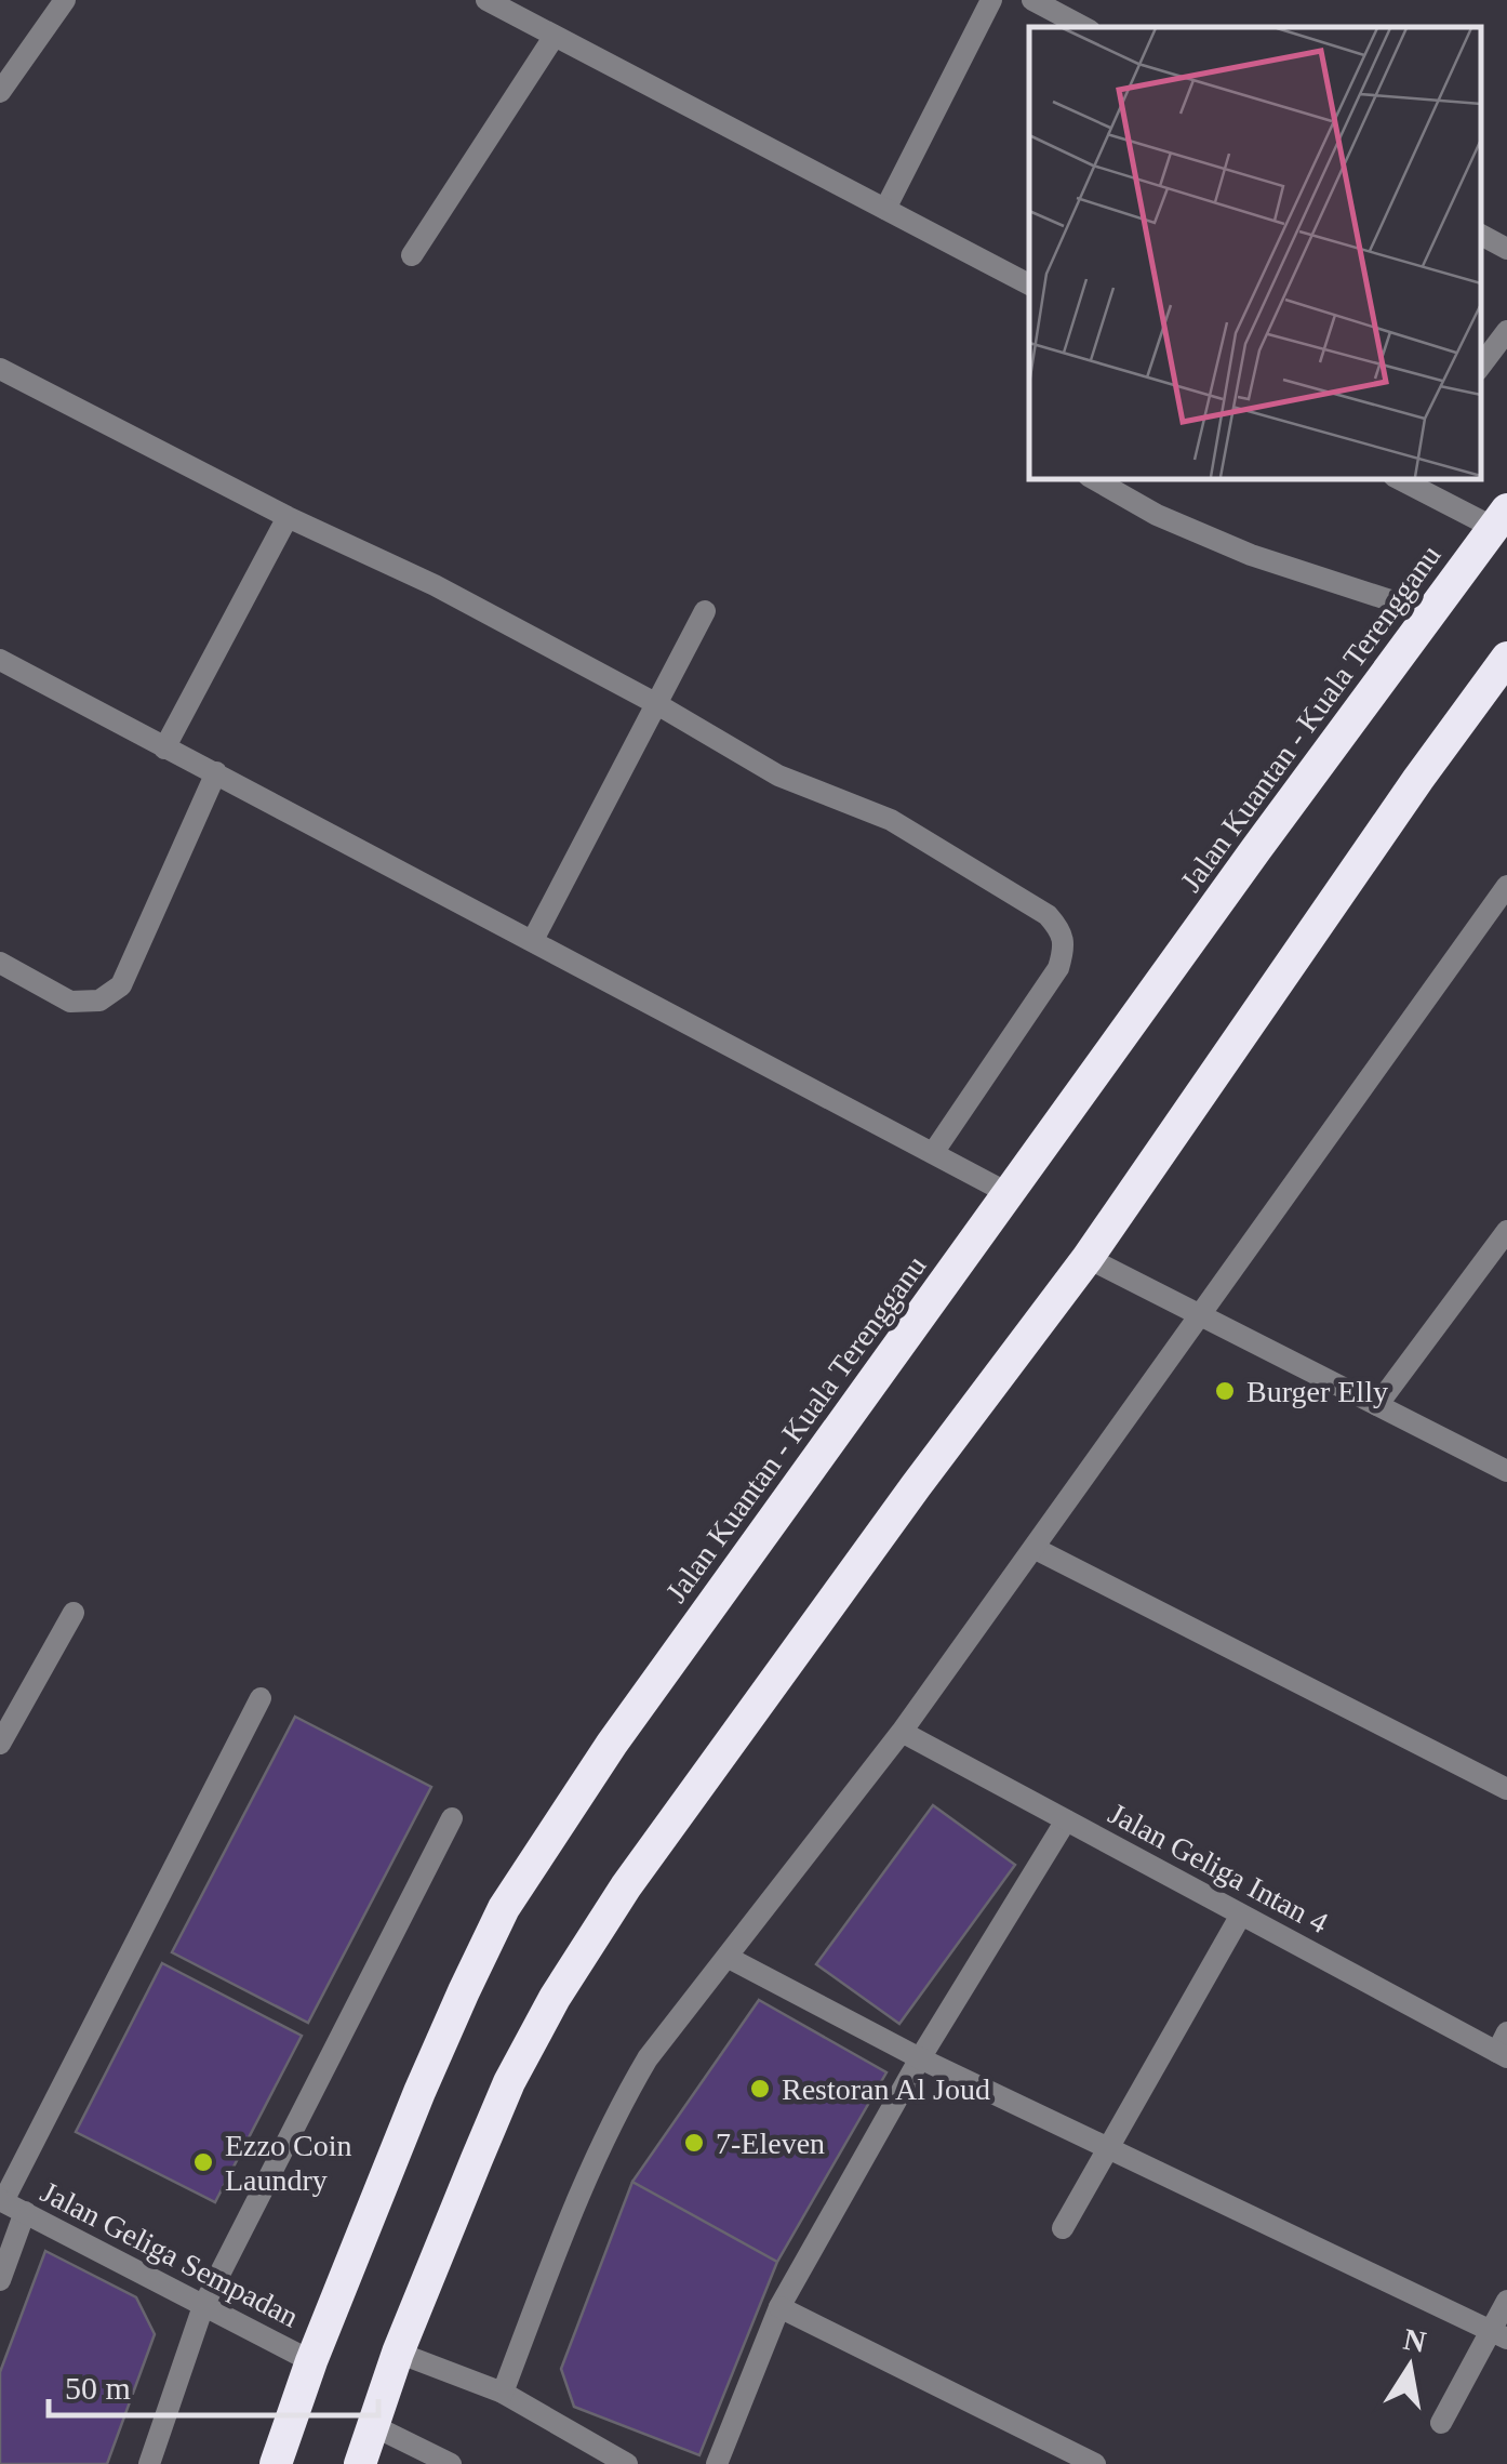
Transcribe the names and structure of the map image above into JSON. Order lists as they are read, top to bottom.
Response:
{
  "streets": {
    "highway": ["Jalan Kuantan - Kuala Terengganu"],
    "street": ["Jalan Geliga Intan 4", "Jalan Geliga Sempadan"]
  },
  "crossings": [
    ["Jalan Kuantan - Kuala Terengganu", "Jalan Geliga Sempadan"]
  ],
  "places": [
    "Burger Elly",
    "Restoran Al Joud",
    "7-Eleven",
    "Ezzo Coin Laundry"
  ],
  "scale_bar": "50 m",
  "north": "top"
}
